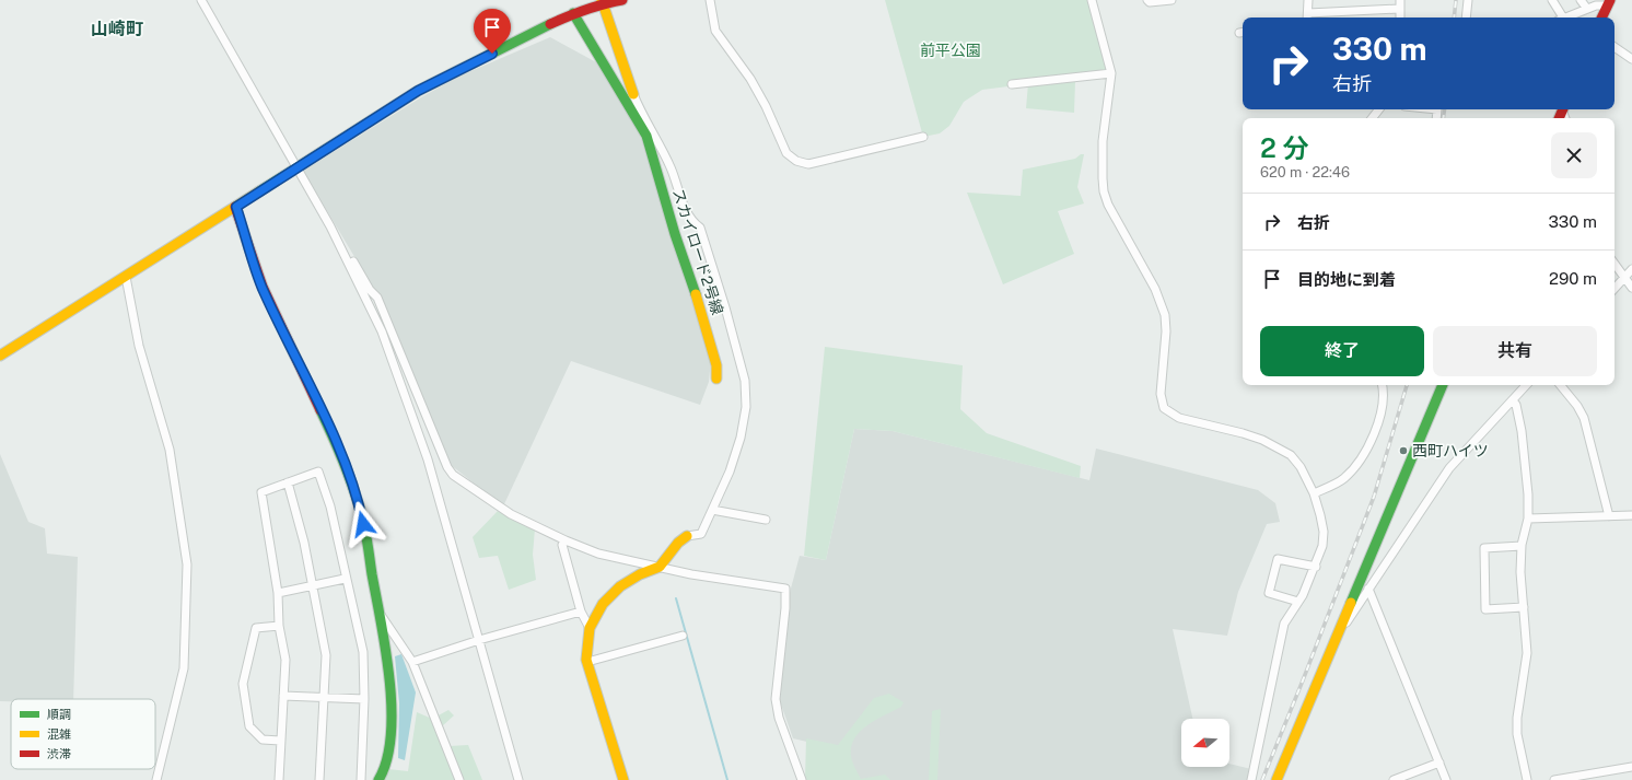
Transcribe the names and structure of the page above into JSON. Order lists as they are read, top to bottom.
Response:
{
  "streets": {
    "street": ["スカイロード2号線"]
  },
  "districts": ["山崎町"],
  "parks": ["前平公園"],
  "places": ["西町ハイツ"],
  "legend": ["順調", "混雑", "渋滞"],
  "north": "left",
  "page": {
    "turn": ["330 m", "右折"],
    "heading": ["2 分", "620 m · 22:46"],
    "list": [
      {
        "name": "右折",
        "value": "330 m"
      },
      {
        "name": "目的地に到着",
        "value": "290 m"
      }
    ],
    "buttons": ["終了", "共有"]
  }
}
